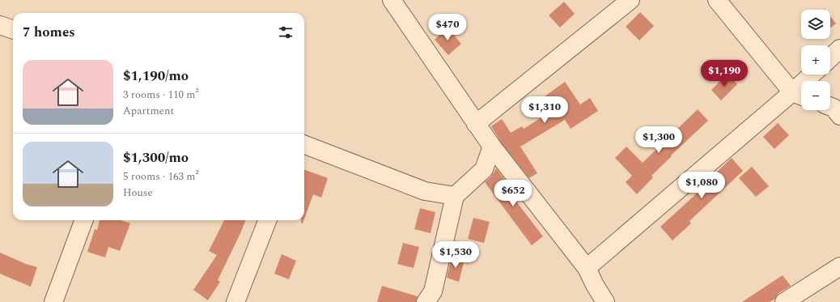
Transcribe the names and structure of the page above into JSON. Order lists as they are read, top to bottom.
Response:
{
  "page": {
    "map_buttons": ["+", "−"],
    "heading": "7 homes",
    "price": [
      "$470",
      "$1,190",
      "$1,310",
      "$1,300",
      "$1,080",
      "$652",
      "$1,530"
    ],
    "list": [
      {
        "name": "$1,190/mo",
        "note": "3 rooms · 110 m² · Apartment"
      },
      {
        "name": "$1,300/mo",
        "note": "5 rooms · 163 m² · House"
      }
    ]
  }
}
